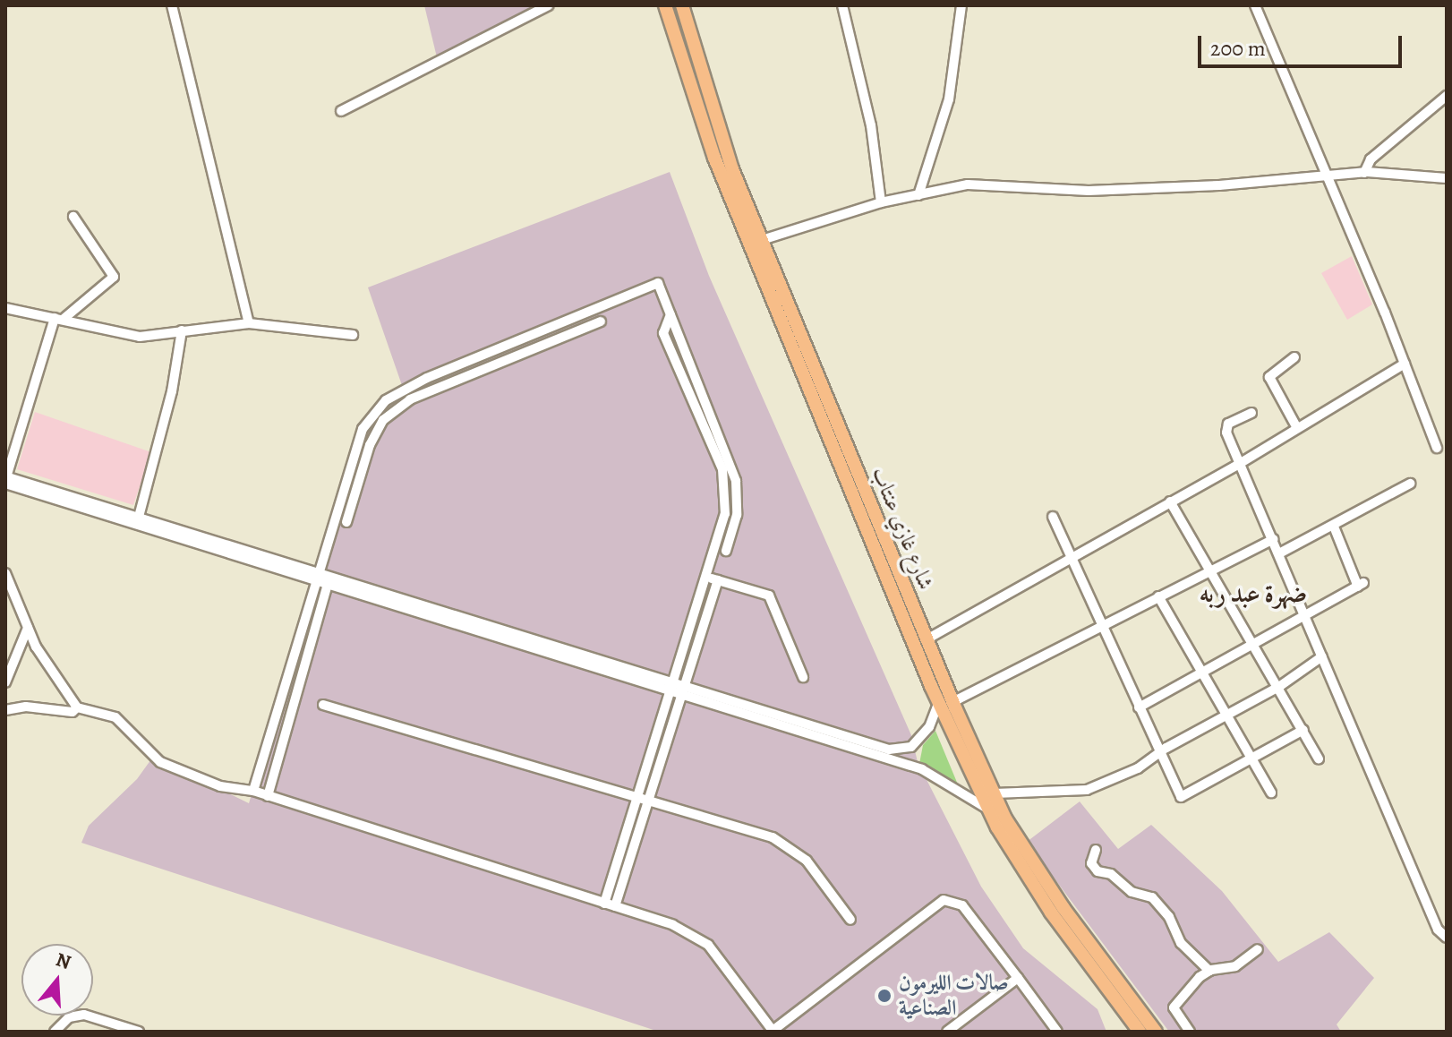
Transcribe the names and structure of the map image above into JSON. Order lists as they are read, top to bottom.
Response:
{
  "streets": {
    "highway": ["شارع غازي عنتاب"]
  },
  "districts": ["ضهرة عبد ربه"],
  "places": ["صالات الليرمون الصناعية"],
  "scale_bar": "200 m",
  "north": "top"
}
